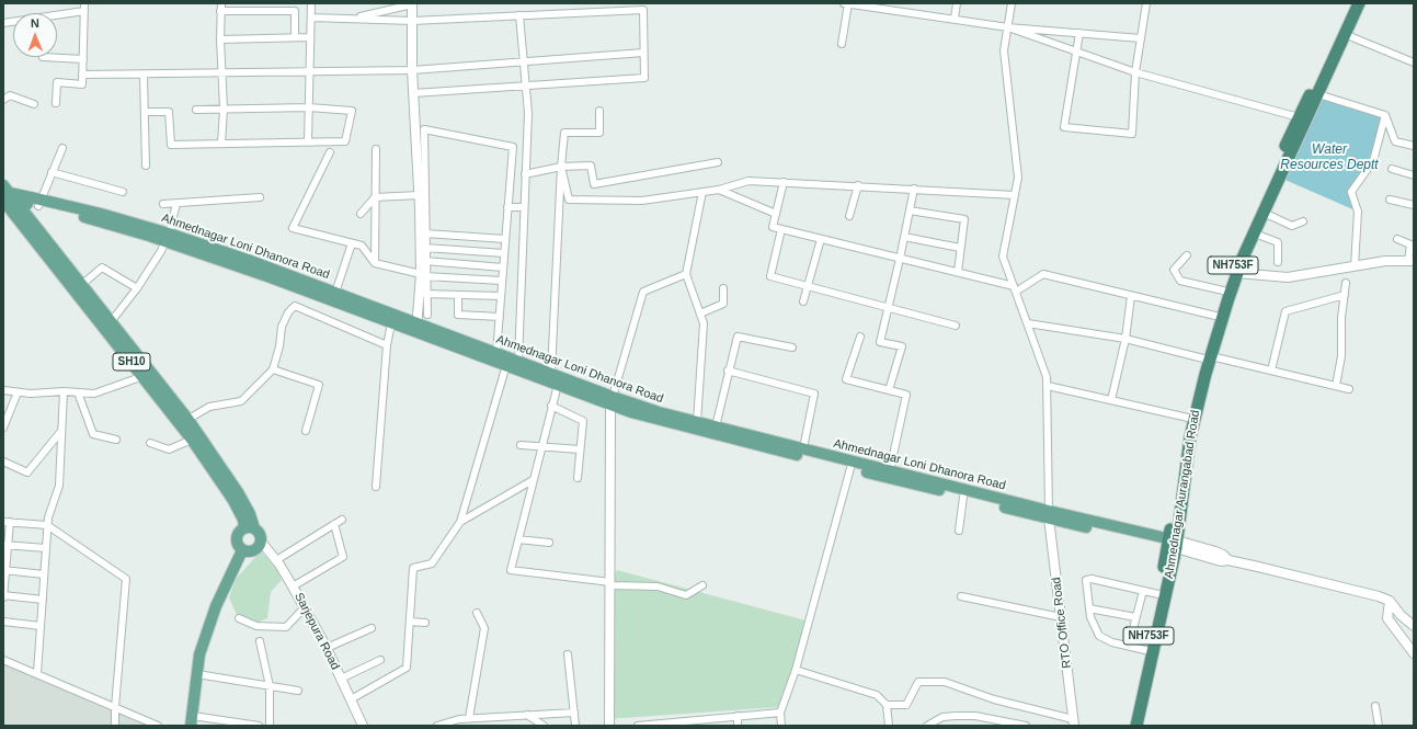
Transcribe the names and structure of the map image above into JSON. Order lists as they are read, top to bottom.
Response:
{
  "streets": {
    "highway": ["NH753F", "Ahmednagar Aurangabad Road"],
    "main road": ["Ahmednagar Loni Dhanora Road", "SH10"],
    "street": ["RTO Office Road", "Sarjepura Road"]
  },
  "crossings": [
    ["Ahmednagar Loni Dhanora Road", "NH753F"],
    ["Ahmednagar Loni Dhanora Road", "Ahmednagar Aurangabad Road"],
    ["Ahmednagar Loni Dhanora Road", "RTO Office Road"],
    ["Ahmednagar Loni Dhanora Road", "Sarjepura Road"],
    ["NH753F", "Ahmednagar Aurangabad Road"]
  ],
  "water": ["Water Resources Deptt"],
  "north": "top"
}
